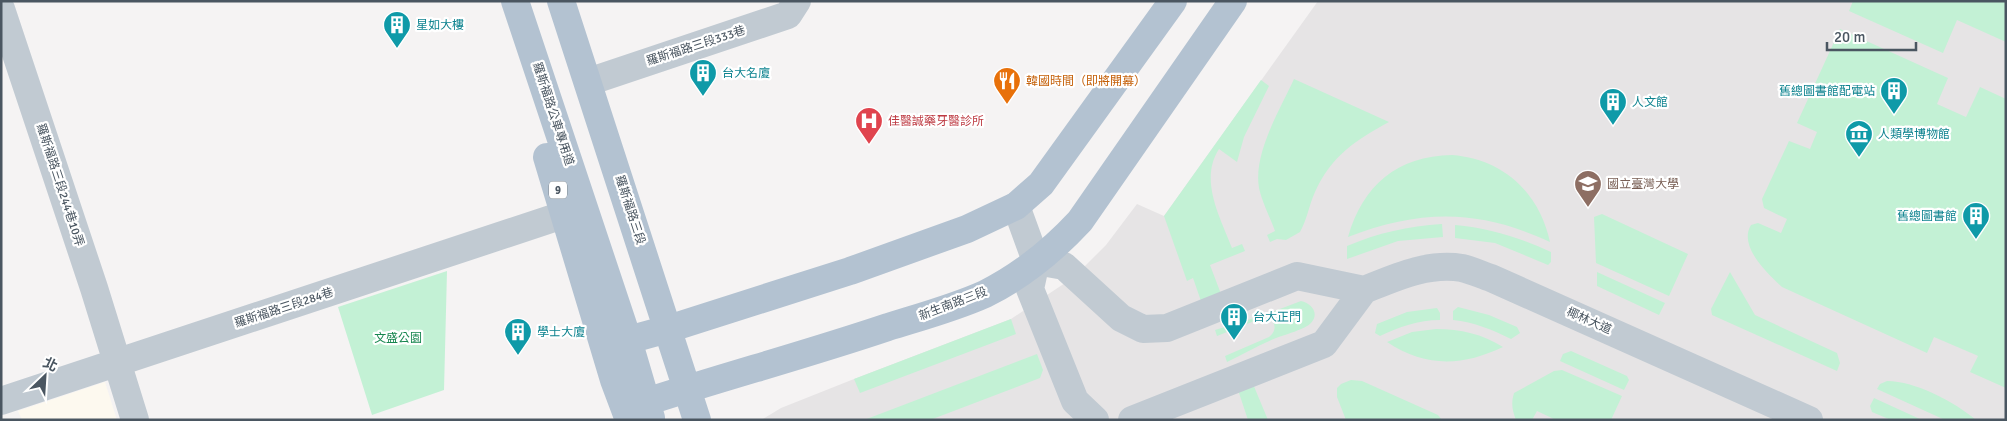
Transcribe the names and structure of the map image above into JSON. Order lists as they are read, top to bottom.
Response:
{
  "streets": {
    "main road": [
      "羅斯福路公車專用道",
      "9",
      "羅斯福路三段",
      "新生南路三段"
    ],
    "street": [
      "羅斯福路三段333巷",
      "羅斯福路三段244巷10弄",
      "羅斯福路三段284巷",
      "椰林大道"
    ]
  },
  "crossings": [
    ["羅斯福路三段333巷", "羅斯福路三段"],
    ["羅斯福路公車專用道", "9"],
    ["羅斯福路三段244巷10弄", "羅斯福路三段284巷"],
    ["9", "新生南路三段"],
    ["9", "羅斯福路三段284巷"],
    ["羅斯福路三段", "新生南路三段"]
  ],
  "parks": ["文盛公園"],
  "places": {
    "building": [
      "星如大樓",
      "台大名廈",
      "舊總圖書館配電站",
      "人文館",
      "舊總圖書館",
      "台大正門",
      "學士大廈"
    ],
    "restaurant": ["韓國時間（即將開幕）"],
    "hospital": ["佳醫誠藥牙醫診所"],
    "museum": ["人類學博物館"],
    "school or university": ["國立臺灣大學"]
  },
  "scale_bar": "20 m",
  "north": "top right"
}
